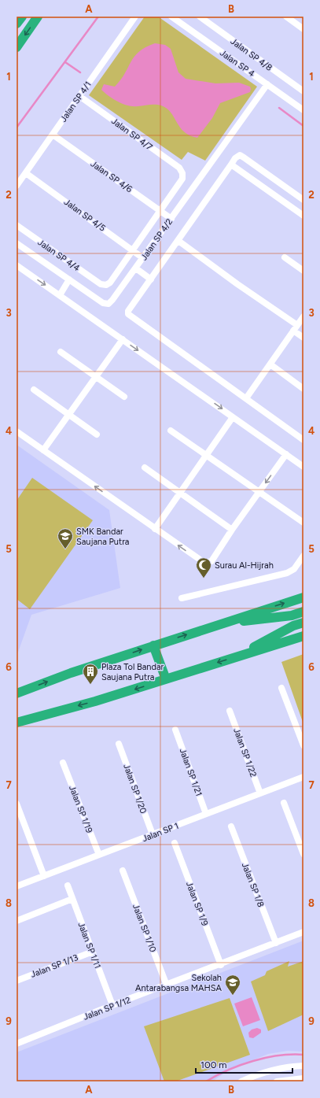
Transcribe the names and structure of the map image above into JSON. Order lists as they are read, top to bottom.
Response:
{
  "streets": {
    "street": [
      "Jalan SP 4/8",
      "Jalan SP 4",
      "Jalan SP 4/1",
      "Jalan SP 4/7",
      "Jalan SP 4/6",
      "Jalan SP 4/5",
      "Jalan SP 4/2",
      "Jalan SP 4/4",
      "Jalan SP 1/22",
      "Jalan SP 1/21",
      "Jalan SP 1/20",
      "Jalan SP 1/19",
      "Jalan SP 1",
      "Jalan SP 1/8",
      "Jalan SP 1/9",
      "Jalan SP 1/10",
      "Jalan SP 1/11",
      "Jalan SP 1/13",
      "Jalan SP 1/12"
    ]
  },
  "crossings": [
    ["Jalan SP 4", "Jalan SP 4/2"],
    ["Jalan SP 4/1", "Jalan SP 4/7"],
    ["Jalan SP 4/1", "Jalan SP 4/6"],
    ["Jalan SP 4/1", "Jalan SP 4/5"],
    ["Jalan SP 4/7", "Jalan SP 4/6"],
    ["Jalan SP 4/6", "Jalan SP 4/2"],
    ["Jalan SP 4/5", "Jalan SP 4/2"],
    ["Jalan SP 4/5", "Jalan SP 4/4"],
    ["Jalan SP 1/22", "Jalan SP 1"],
    ["Jalan SP 1/21", "Jalan SP 1"],
    ["Jalan SP 1/20", "Jalan SP 1"],
    ["Jalan SP 1/19", "Jalan SP 1"],
    ["Jalan SP 1/8", "Jalan SP 1/12"],
    ["Jalan SP 1/9", "Jalan SP 1/12"],
    ["Jalan SP 1/10", "Jalan SP 1/12"],
    ["Jalan SP 1/11", "Jalan SP 1/13"],
    ["Jalan SP 1/11", "Jalan SP 1/12"]
  ],
  "places": {
    "school or university": ["SMK Bandar Saujana Putra", "Sekolah Antarabangsa MAHSA"],
    "mosque": ["Surau Al-Hijrah"],
    "building": ["Plaza Tol Bandar Saujana Putra"]
  },
  "scale_bar": "100 m",
  "grid": {
    "columns": ["A", "B"],
    "rows": [
      "1",
      "2",
      "3",
      "4",
      "5",
      "6",
      "7",
      "8",
      "9"
    ]
  }
}
